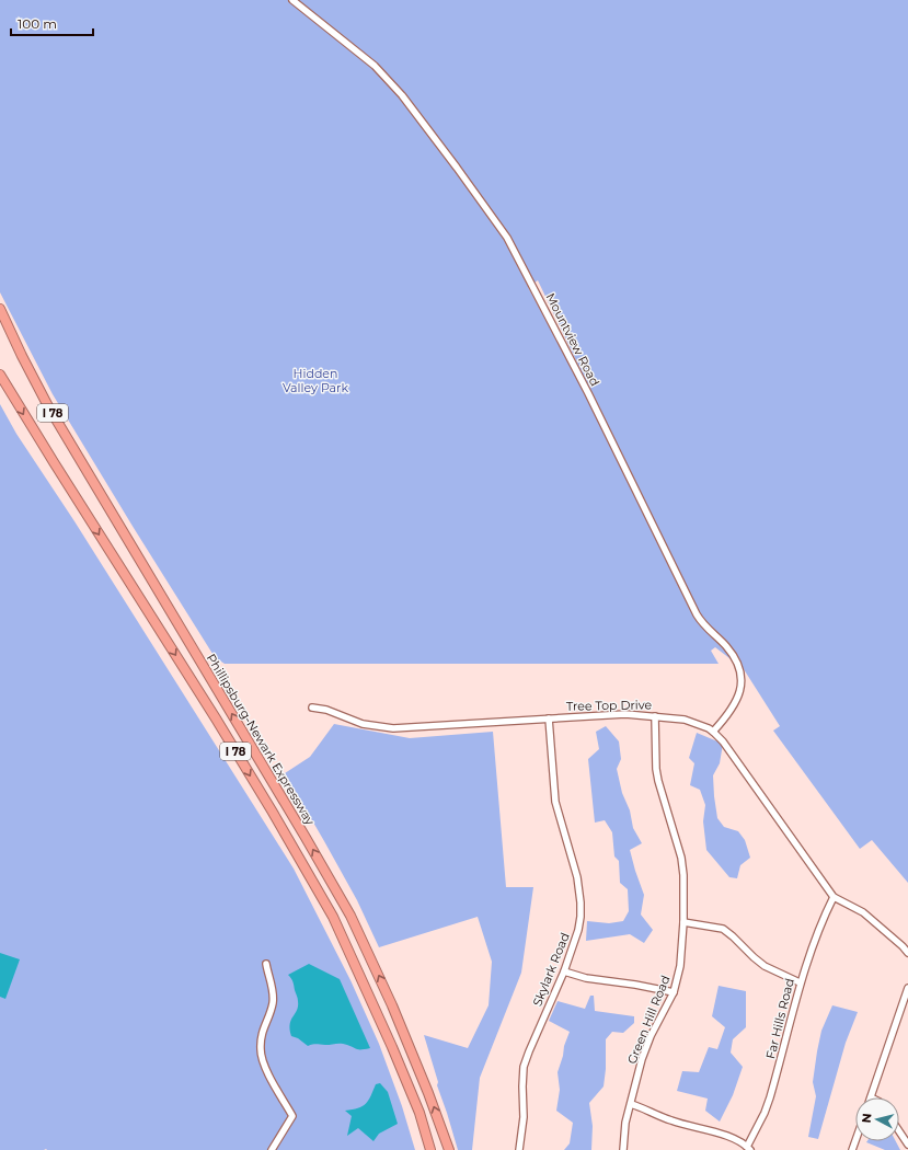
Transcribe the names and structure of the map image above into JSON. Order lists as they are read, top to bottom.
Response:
{
  "streets": {
    "highway": ["I 78", "Phillipsburg-Newark Expressway"],
    "street": [
      "Mountview Road",
      "Tree Top Drive",
      "Skylark Road",
      "Far Hills Road",
      "Green Hill Road"
    ]
  },
  "crossings": [
    ["Mountview Road", "Tree Top Drive"],
    ["Tree Top Drive", "Skylark Road"],
    ["Tree Top Drive", "Far Hills Road"],
    ["Tree Top Drive", "Green Hill Road"]
  ],
  "parks": ["Hidden Valley Park"],
  "scale_bar": "100 m",
  "north": "left"
}
